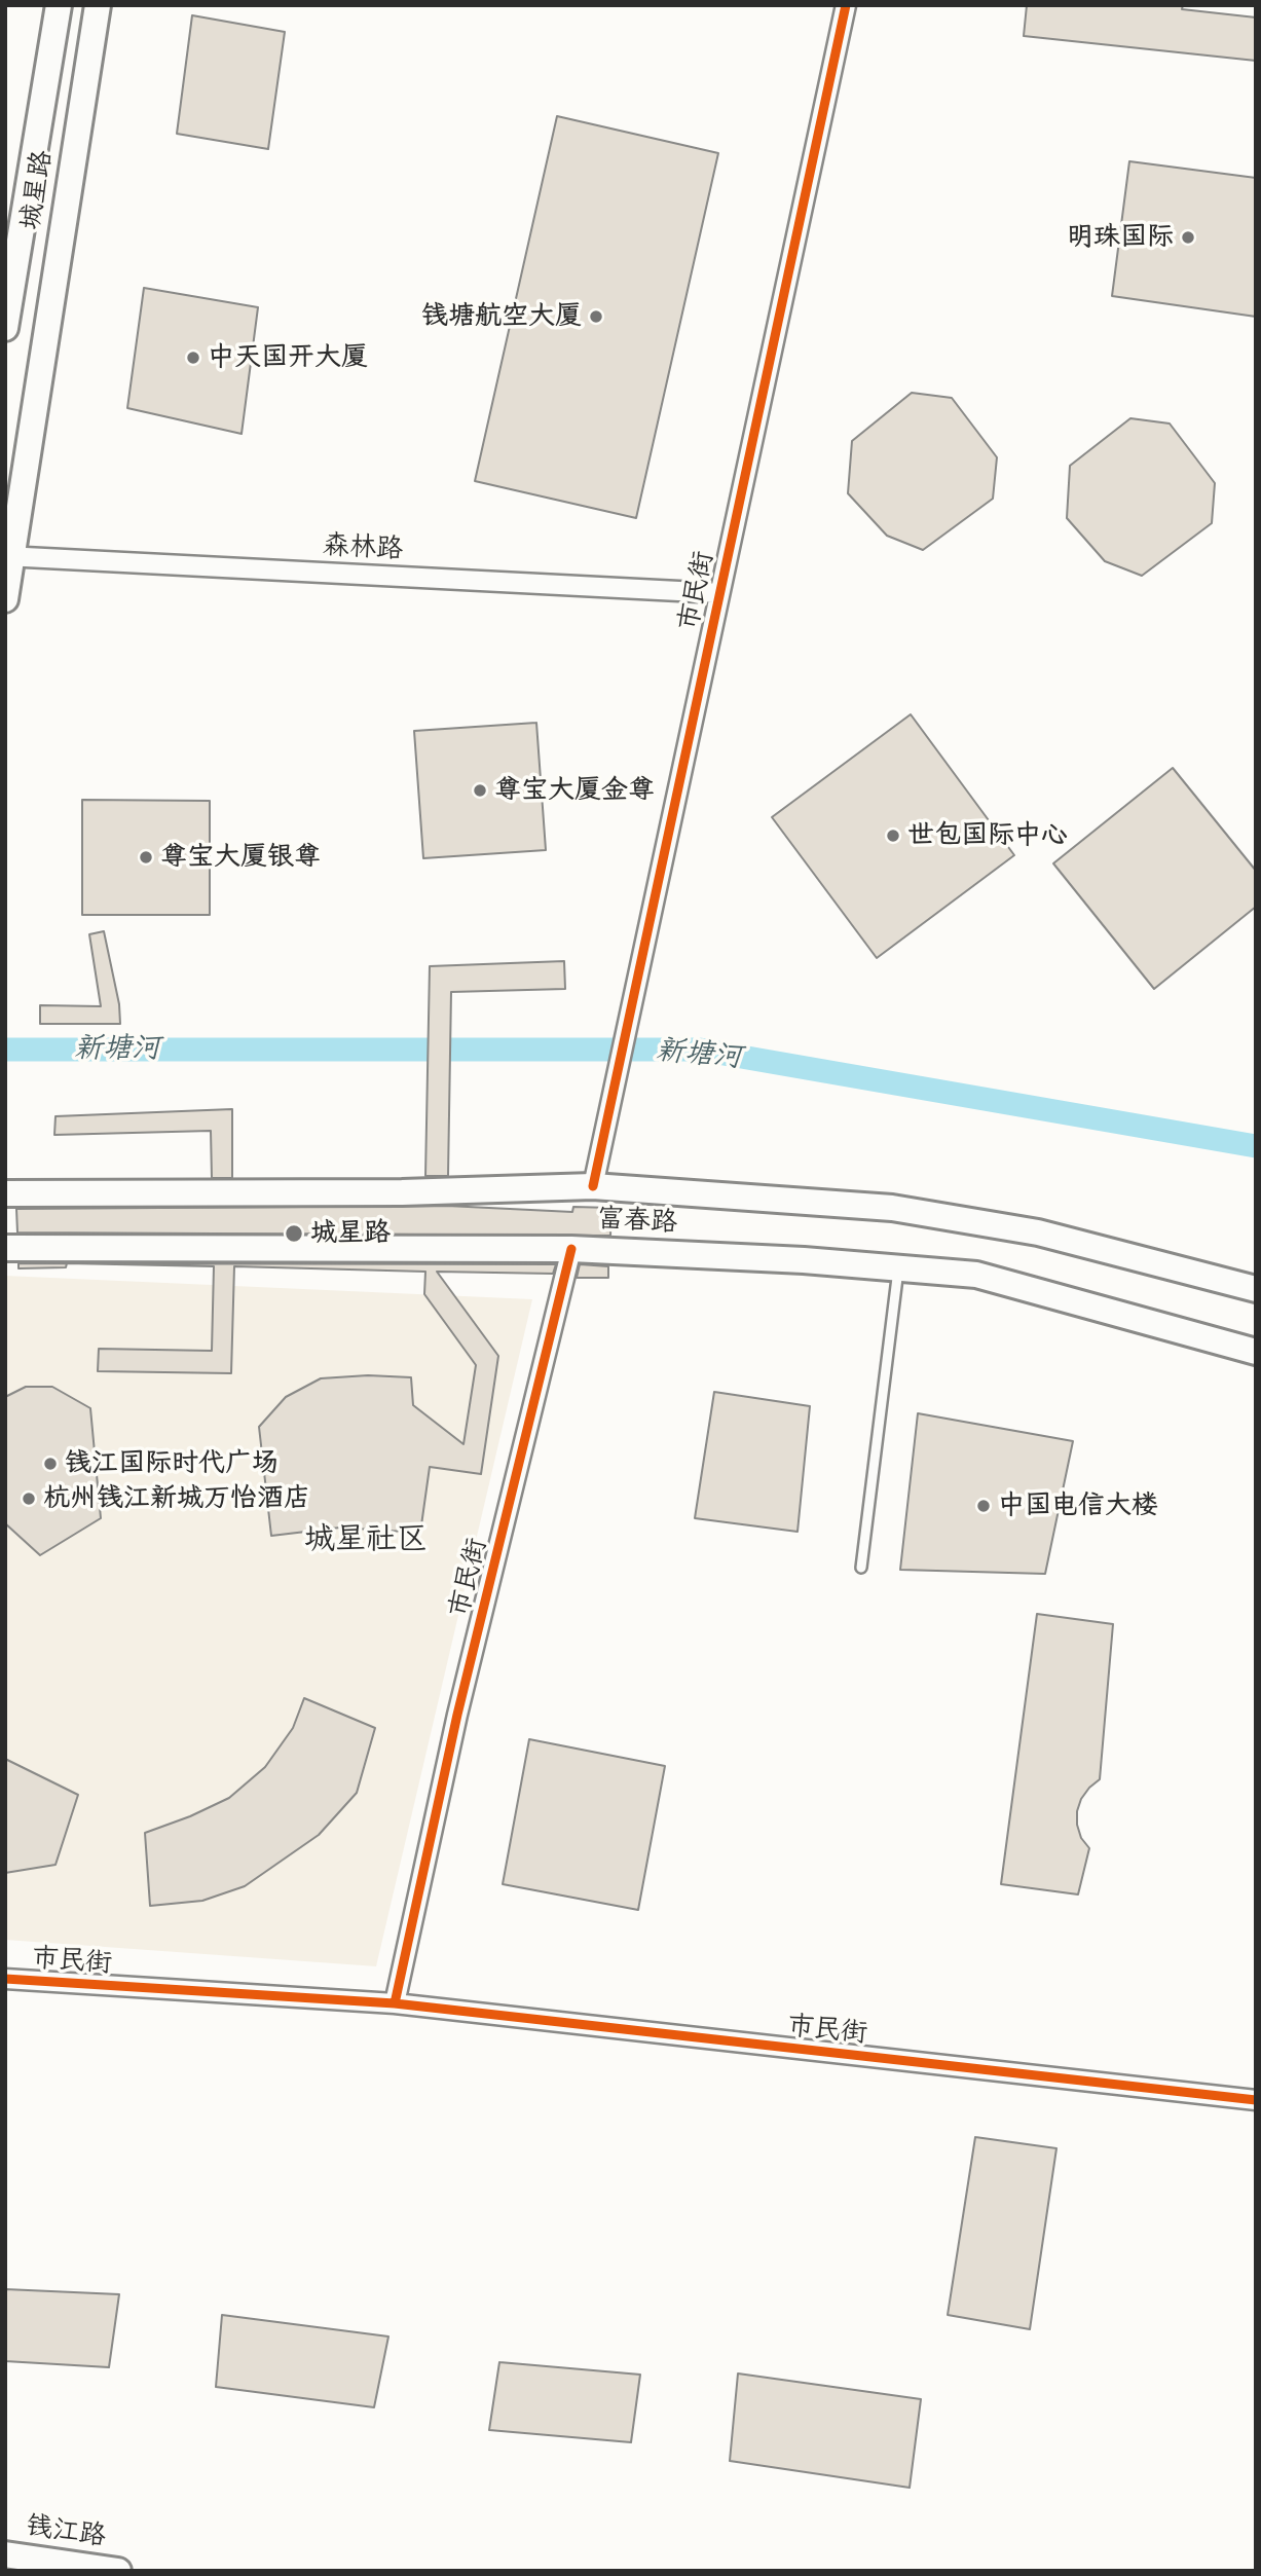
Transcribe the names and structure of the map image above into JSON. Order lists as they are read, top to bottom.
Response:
{
  "streets": {
    "main road": ["城星路", "富春路", "钱江路"],
    "street": ["森林路", "市民街"]
  },
  "crossings": [
    ["城星路", "森林路"],
    ["森林路", "市民街"],
    ["市民街", "富春路"]
  ],
  "districts": ["城星社区"],
  "water": ["新塘河"],
  "places": [
    "明珠国际",
    "钱塘航空大厦",
    "中天国开大厦",
    "尊宝大厦金尊",
    "世包国际中心",
    "尊宝大厦银尊",
    "城星路",
    "钱江国际时代广场",
    "杭州钱江新城万怡酒店",
    "中国电信大楼"
  ]
}
